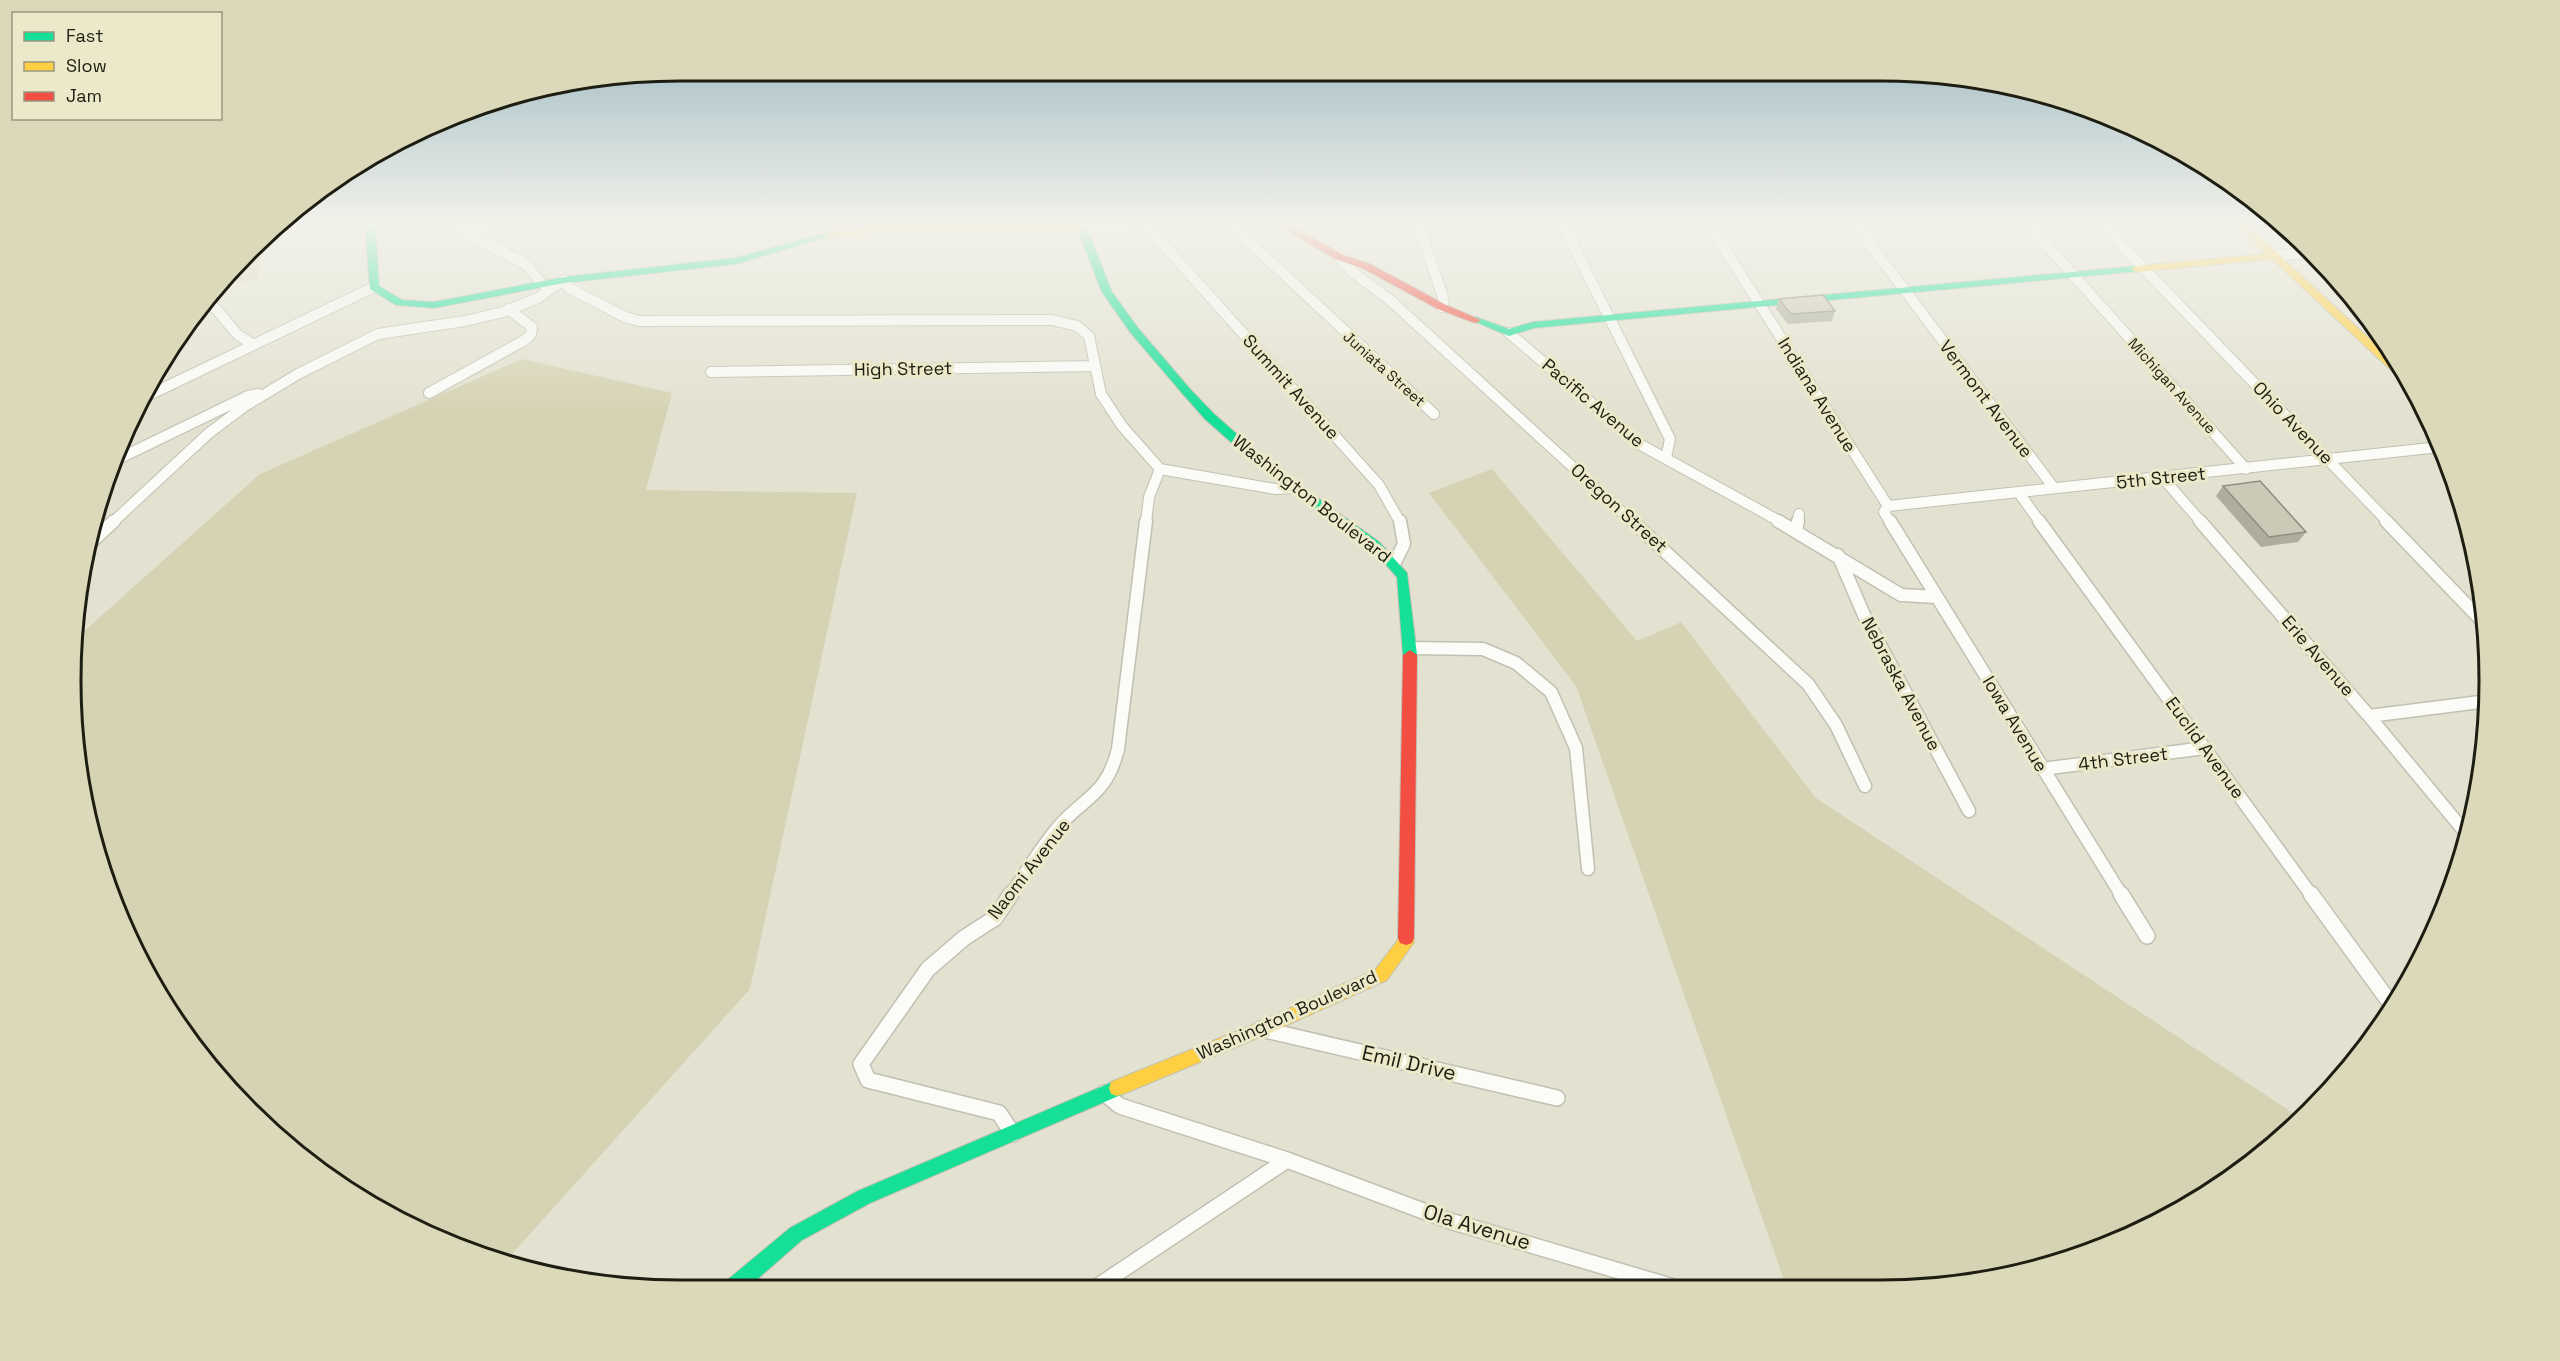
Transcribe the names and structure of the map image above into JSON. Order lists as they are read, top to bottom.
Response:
{
  "streets": {
    "street": [
      "High Street",
      "Juniata Street",
      "Michigan Avenue",
      "Summit Avenue",
      "Indiana Avenue",
      "Vermont Avenue",
      "Pacific Avenue",
      "Ohio Avenue",
      "5th Street",
      "Washington Boulevard",
      "Oregon Street",
      "Erie Avenue",
      "Nebraska Avenue",
      "Iowa Avenue",
      "Euclid Avenue",
      "4th Street",
      "Naomi Avenue",
      "Emil Drive",
      "Ola Avenue"
    ]
  },
  "crossings": [
    ["Michigan Avenue", "5th Street"],
    ["Summit Avenue", "Washington Boulevard"],
    ["Indiana Avenue", "5th Street"],
    ["Indiana Avenue", "Iowa Avenue"],
    ["Vermont Avenue", "5th Street"],
    ["Pacific Avenue", "Nebraska Avenue"],
    ["Pacific Avenue", "Iowa Avenue"],
    ["Ohio Avenue", "5th Street"],
    ["5th Street", "Erie Avenue"],
    ["5th Street", "Iowa Avenue"],
    ["5th Street", "Euclid Avenue"],
    ["Washington Boulevard", "Naomi Avenue"],
    ["Washington Boulevard", "Emil Drive"],
    ["Washington Boulevard", "Ola Avenue"],
    ["Iowa Avenue", "4th Street"],
    ["Euclid Avenue", "4th Street"]
  ],
  "legend": ["Fast", "Slow", "Jam"]
}
